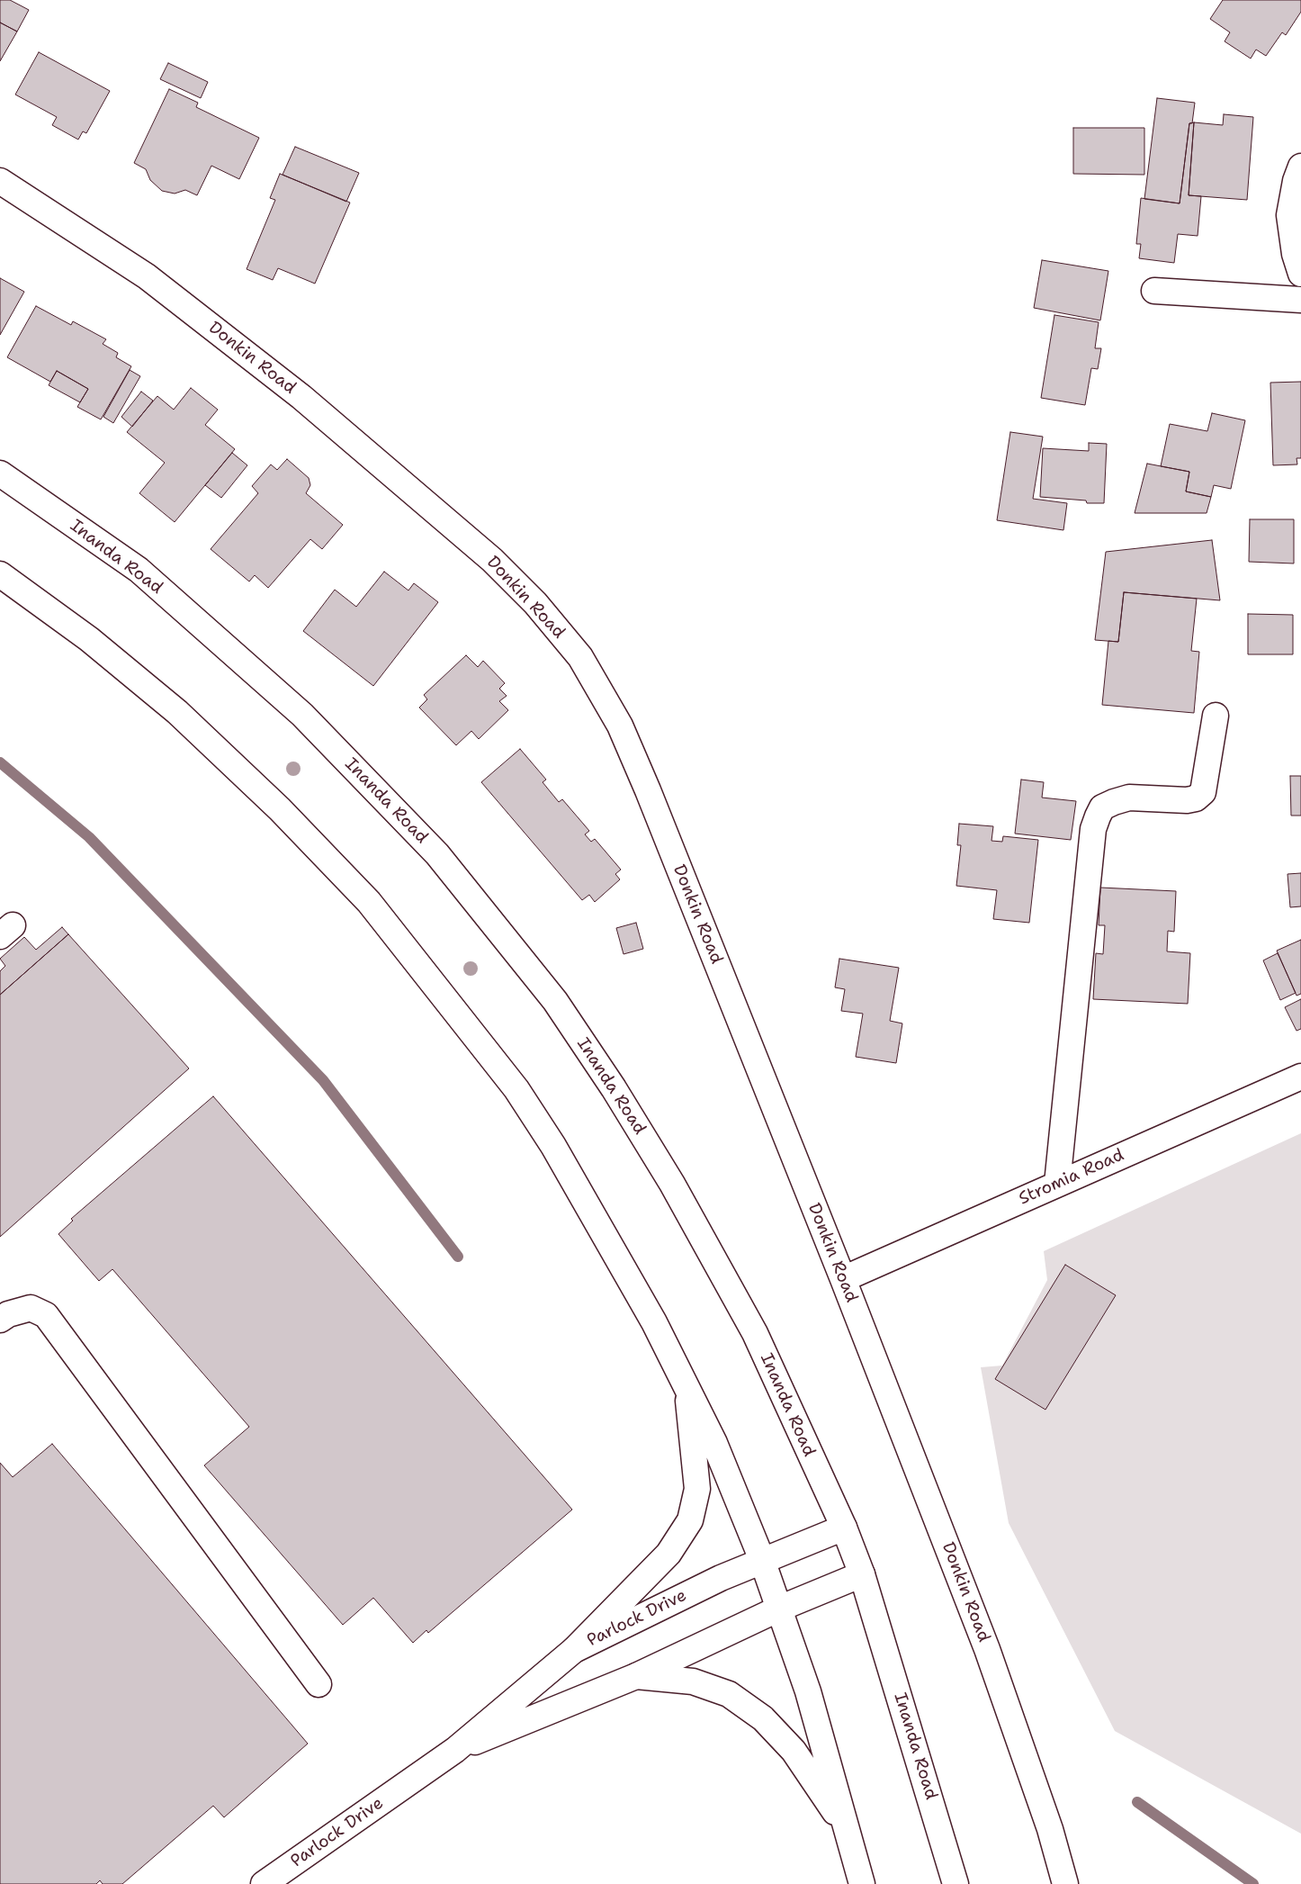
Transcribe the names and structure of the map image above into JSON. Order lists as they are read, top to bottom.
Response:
{
  "streets": {
    "street": [
      "Donkin Road",
      "Inanda Road",
      "Stromia Road",
      "Parlock Drive"
    ]
  },
  "crossings": [
    ["Donkin Road", "Stromia Road"],
    ["Inanda Road", "Parlock Drive"]
  ]
}
